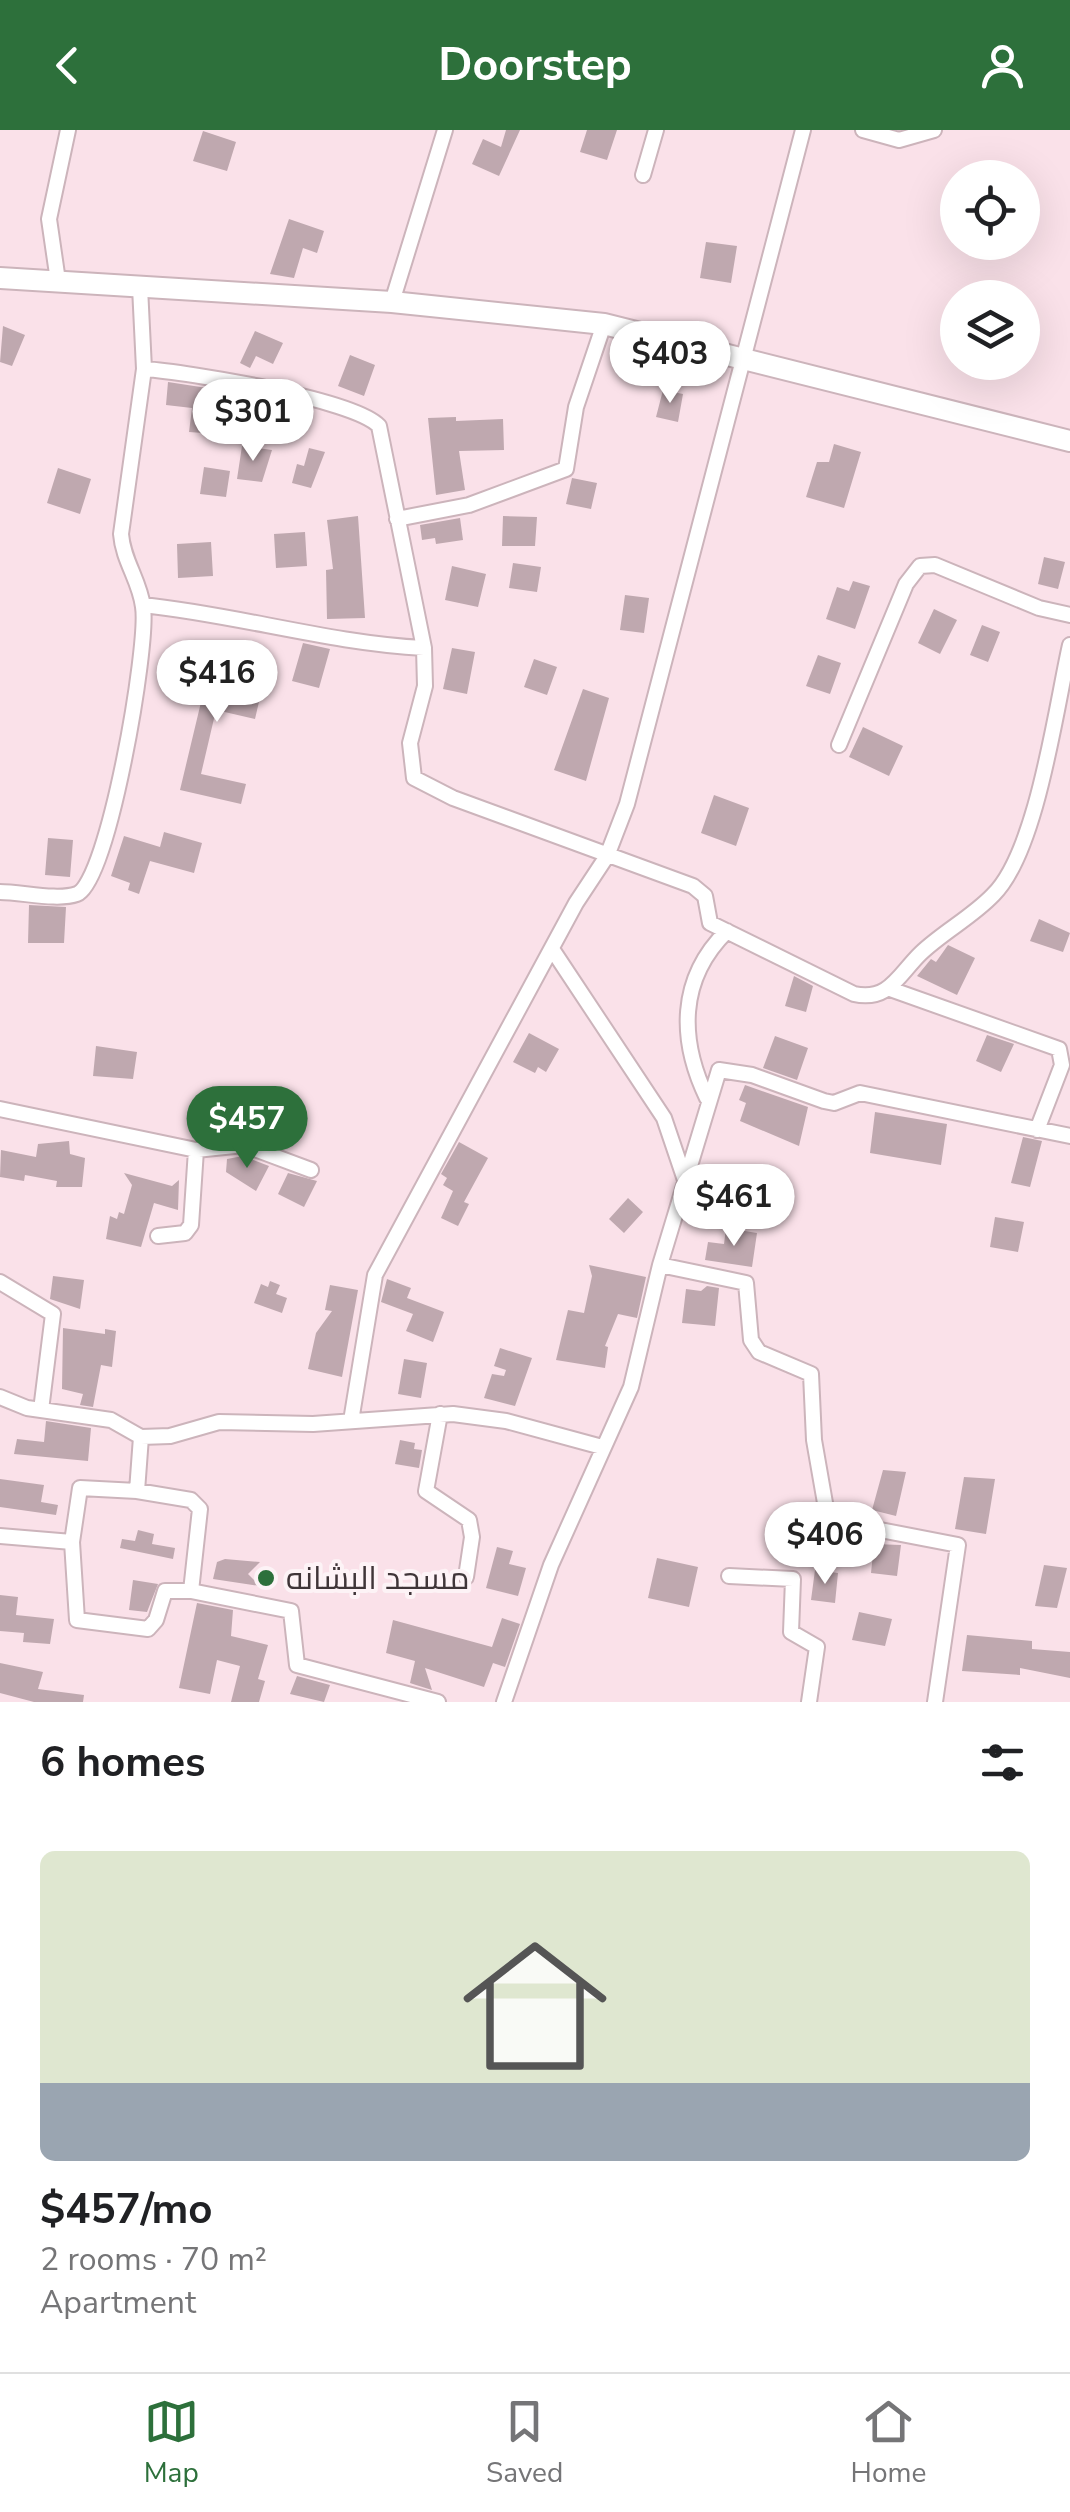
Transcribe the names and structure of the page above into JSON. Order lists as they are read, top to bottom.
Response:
{
  "places": ["مسجد البشانه"],
  "page": {
    "header": "Doorstep",
    "price": [
      "$403",
      "$301",
      "$416",
      "$457",
      "$461",
      "$406"
    ],
    "heading": "6 homes",
    "list": [
      {
        "name": "$457/mo",
        "note": "2 rooms · 70 m² · Apartment"
      }
    ],
    "tabs": ["Map", "Saved", "Home"]
  }
}
